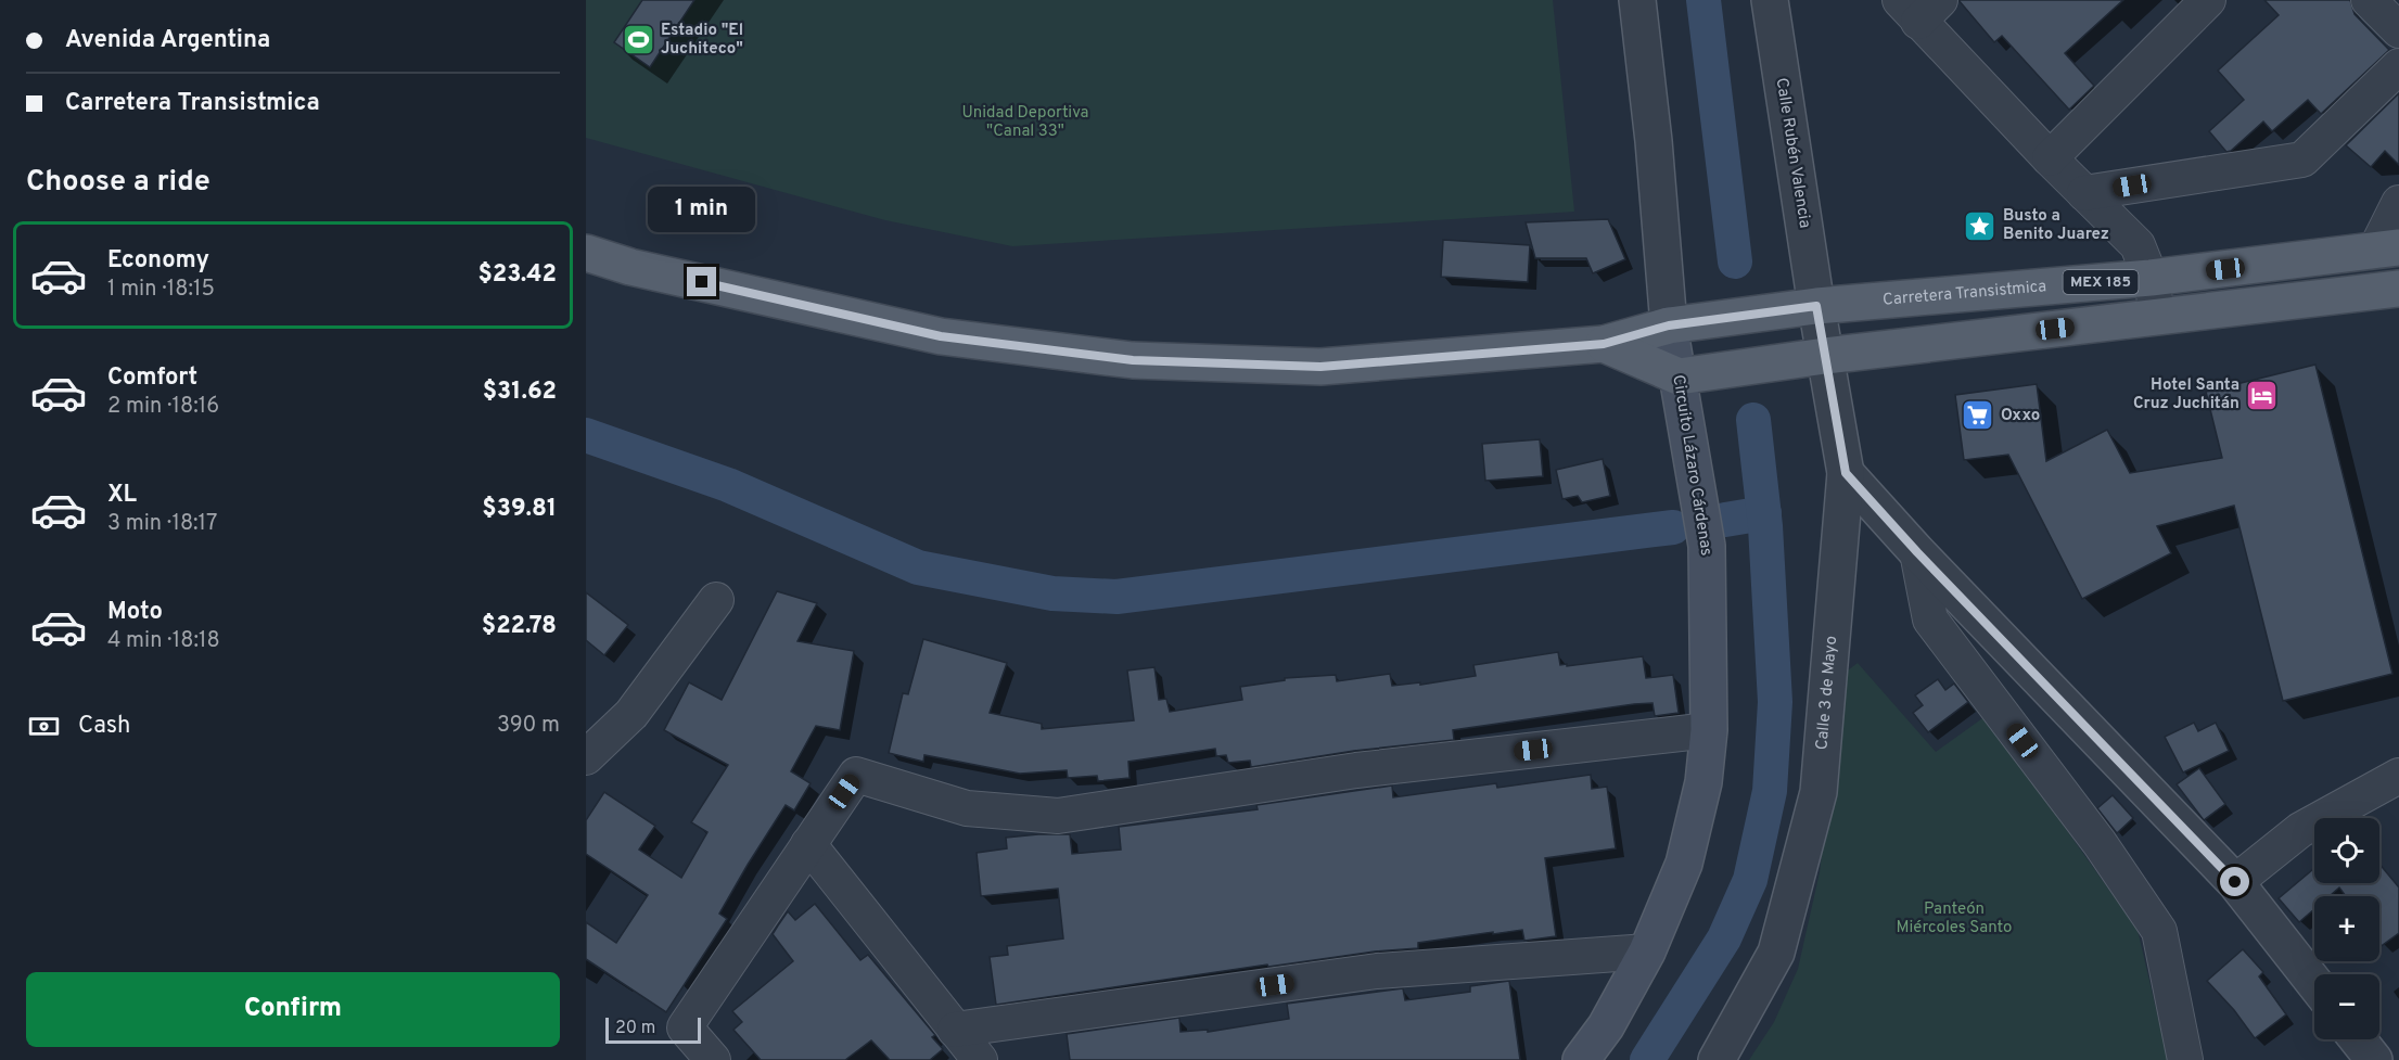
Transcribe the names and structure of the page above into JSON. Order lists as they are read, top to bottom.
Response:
{
  "streets": {
    "main road": ["MEX 185", "Carretera Transistmica", "Circuito Lázaro Cárdenas"],
    "street": ["Calle Rubén Valencia", "Calle 3 de Mayo"]
  },
  "crossings": [
    ["Calle Rubén Valencia", "MEX 185"],
    ["Calle Rubén Valencia", "Carretera Transistmica"],
    ["Calle Rubén Valencia", "Calle 3 de Mayo"],
    ["MEX 185", "Carretera Transistmica"],
    ["MEX 185", "Circuito Lázaro Cárdenas"],
    ["MEX 185", "Calle 3 de Mayo"],
    ["Carretera Transistmica", "Calle 3 de Mayo"]
  ],
  "parks": ["Unidad Deportiva \"Canal 33\"", "Panteón Miércoles Santo"],
  "places": {
    "sports": ["Estadio \"El Juchiteco\""],
    "place": ["Busto a Benito Juarez"],
    "hotel": ["Hotel Santa Cruz Juchitán"],
    "supermarket": ["Oxxo"]
  },
  "scale_bar": "20 m",
  "page": {
    "banner": ["Avenida Argentina", "Carretera Transistmica"],
    "heading": "Choose a ride",
    "bubble": "1 min",
    "list": [
      {
        "name": "Economy",
        "note": "1 min · 18:15",
        "value": "$23.42"
      },
      {
        "name": "Comfort",
        "note": "2 min · 18:16",
        "value": "$31.62"
      },
      {
        "name": "XL",
        "note": "3 min · 18:17",
        "value": "$39.81"
      },
      {
        "name": "Moto",
        "note": "4 min · 18:18",
        "value": "$22.78"
      }
    ],
    "pay": ["Cash", "390 m"],
    "map_buttons": ["+", "−"],
    "buttons": "Confirm",
    "scale": "20 m"
  }
}
